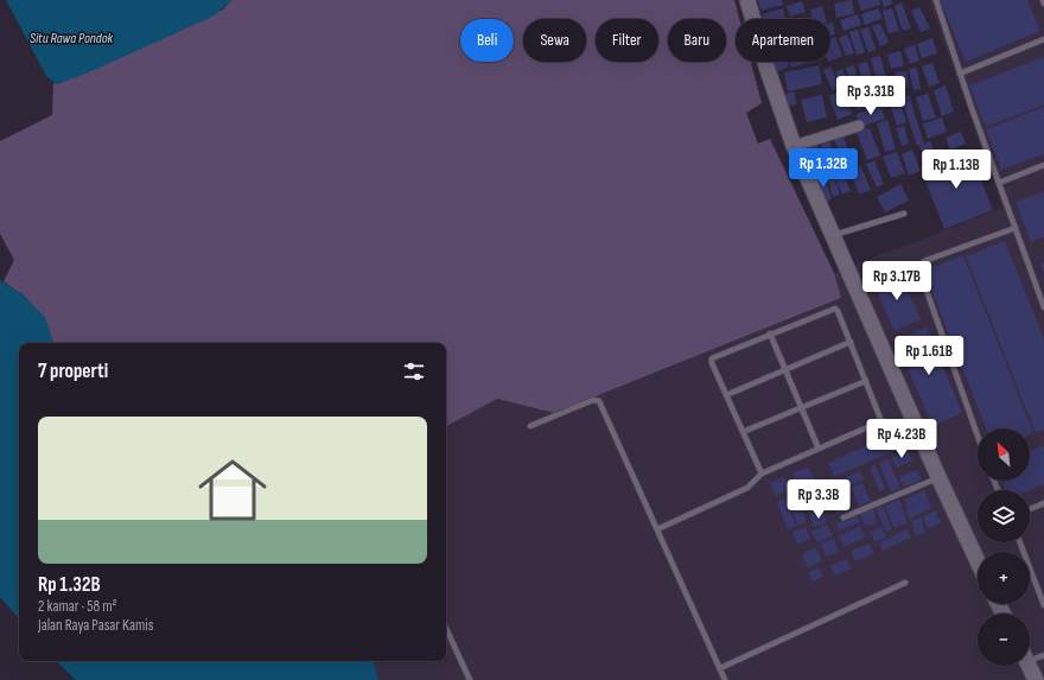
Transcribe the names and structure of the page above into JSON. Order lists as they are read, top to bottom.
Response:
{
  "water": ["Situ Rawa Pondok"],
  "north": "top left",
  "page": {
    "chip": [
      "Beli",
      "Sewa",
      "Filter",
      "Baru",
      "Apartemen"
    ],
    "price": [
      "Rp 3.31B",
      "Rp 1.32B",
      "Rp 1.13B",
      "Rp 3.17B",
      "Rp 1.61B",
      "Rp 4.23B",
      "Rp 3.3B"
    ],
    "heading": "7 properti",
    "list": [
      {
        "name": "Rp 1.32B",
        "note": "2 kamar · 58 m² · Jalan Raya Pasar Kamis"
      }
    ],
    "map_buttons": ["+", "−"]
  }
}
